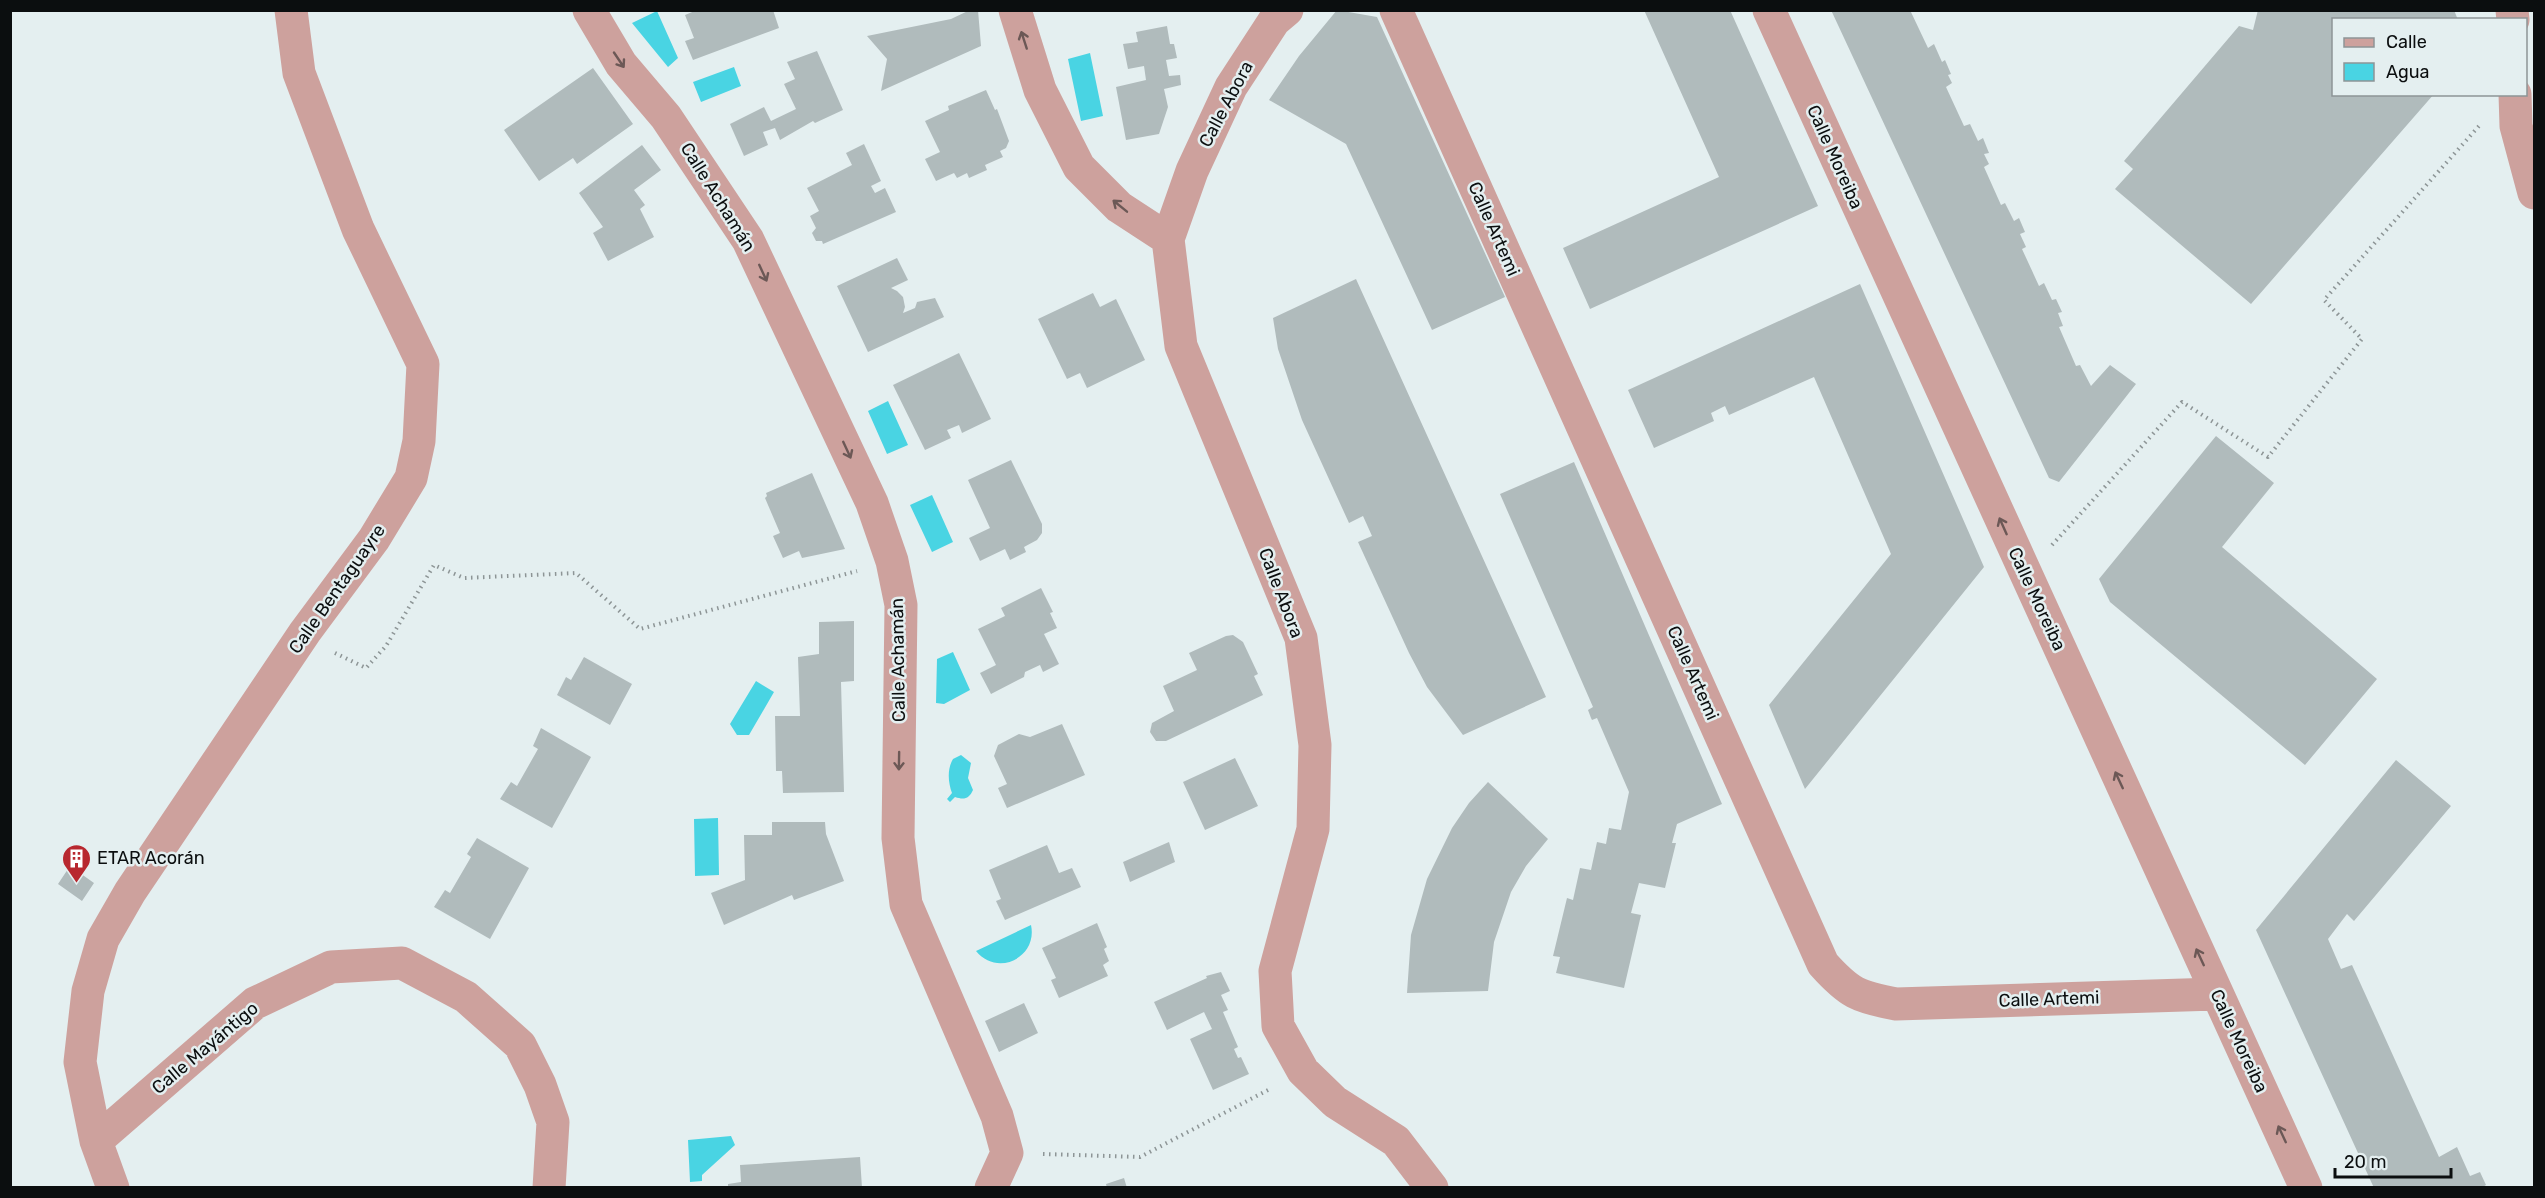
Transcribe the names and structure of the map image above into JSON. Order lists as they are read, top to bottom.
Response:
{
  "streets": {
    "street": [
      "Calle Abora",
      "Calle Moreiba",
      "Calle Achamán",
      "Calle Artemi",
      "Calle Bentaguayre",
      "Calle Mayántigo"
    ]
  },
  "crossings": [
    ["Calle Moreiba", "Calle Artemi"],
    ["Calle Bentaguayre", "Calle Mayántigo"]
  ],
  "one_way": ["Calle Moreiba", "Calle Achamán"],
  "places": {
    "building": ["ETAR Acorán"]
  },
  "legend": ["Calle", "Agua"],
  "scale_bar": "20 m"
}
